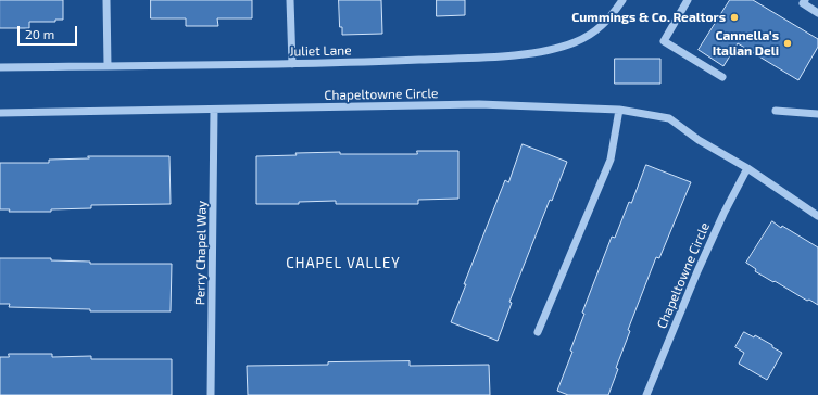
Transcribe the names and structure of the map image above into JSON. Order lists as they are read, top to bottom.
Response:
{
  "streets": {
    "street": ["Juliet Lane", "Chapeltowne Circle", "Perry Chapel Way"]
  },
  "crossings": [
    ["Chapeltowne Circle", "Perry Chapel Way"]
  ],
  "districts": ["CHAPEL VALLEY"],
  "places": ["Cummings & Co. Realtors", "Cannella's Italian Deli"],
  "scale_bar": "20 m"
}
